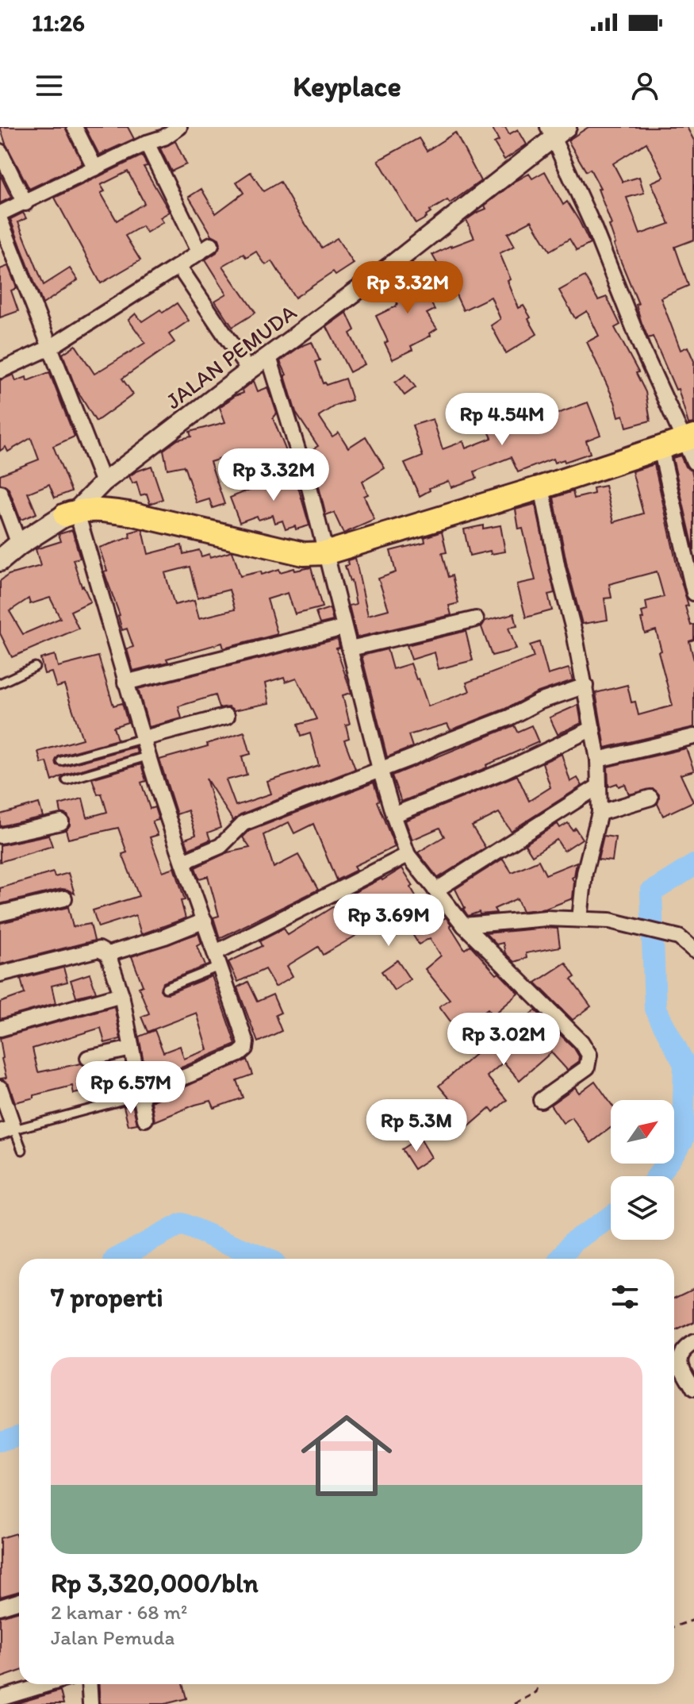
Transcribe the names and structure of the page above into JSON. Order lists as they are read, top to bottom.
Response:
{
  "streets": {
    "street": ["JALAN PEMUDA"]
  },
  "north": "top right",
  "page": {
    "status": "11:26",
    "header": "Keyplace",
    "price": [
      "Rp 3.32M",
      "Rp 4.54M",
      "Rp 3.32M",
      "Rp 3.69M",
      "Rp 3.02M",
      "Rp 6.57M",
      "Rp 5.3M"
    ],
    "heading": "7 properti",
    "list": [
      {
        "name": "Rp 3,320,000/bln",
        "note": "2 kamar · 68 m² · Jalan Pemuda"
      }
    ]
  }
}
